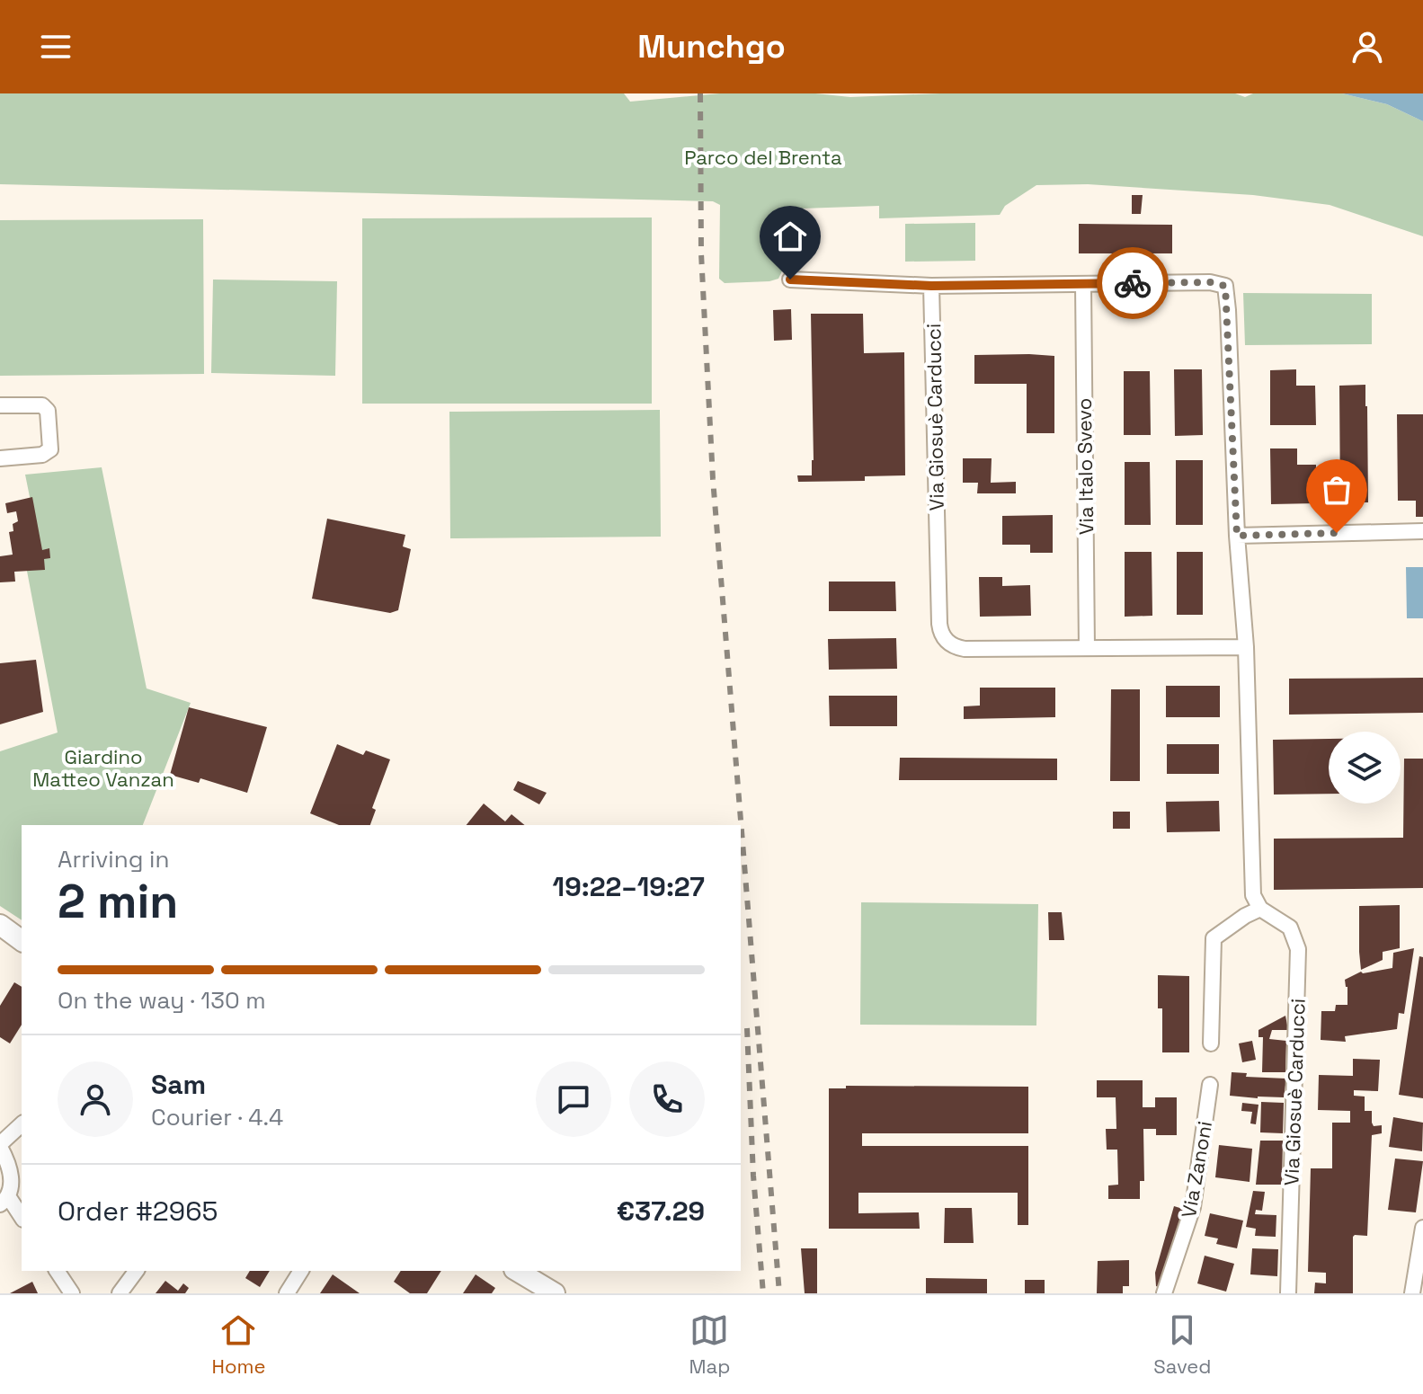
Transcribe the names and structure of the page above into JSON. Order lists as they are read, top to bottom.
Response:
{
  "streets": {
    "street": ["Via Giosuè Carducci", "Via Italo Svevo", "Via Zanoni"]
  },
  "crossings": [
    ["Via Giosuè Carducci", "Via Italo Svevo"]
  ],
  "parks": ["Parco del Brenta", "Giardino Matteo Vanzan"],
  "page": {
    "header": "Munchgo",
    "heading": ["2 min", "Arriving in", "19:22–19:27"],
    "panel": [
      "Sam",
      "Courier · 4.4",
      "Order #2965",
      "€37.29"
    ],
    "bar": "On the way · 130 m",
    "tabs": ["Home", "Map", "Saved"]
  }
}
